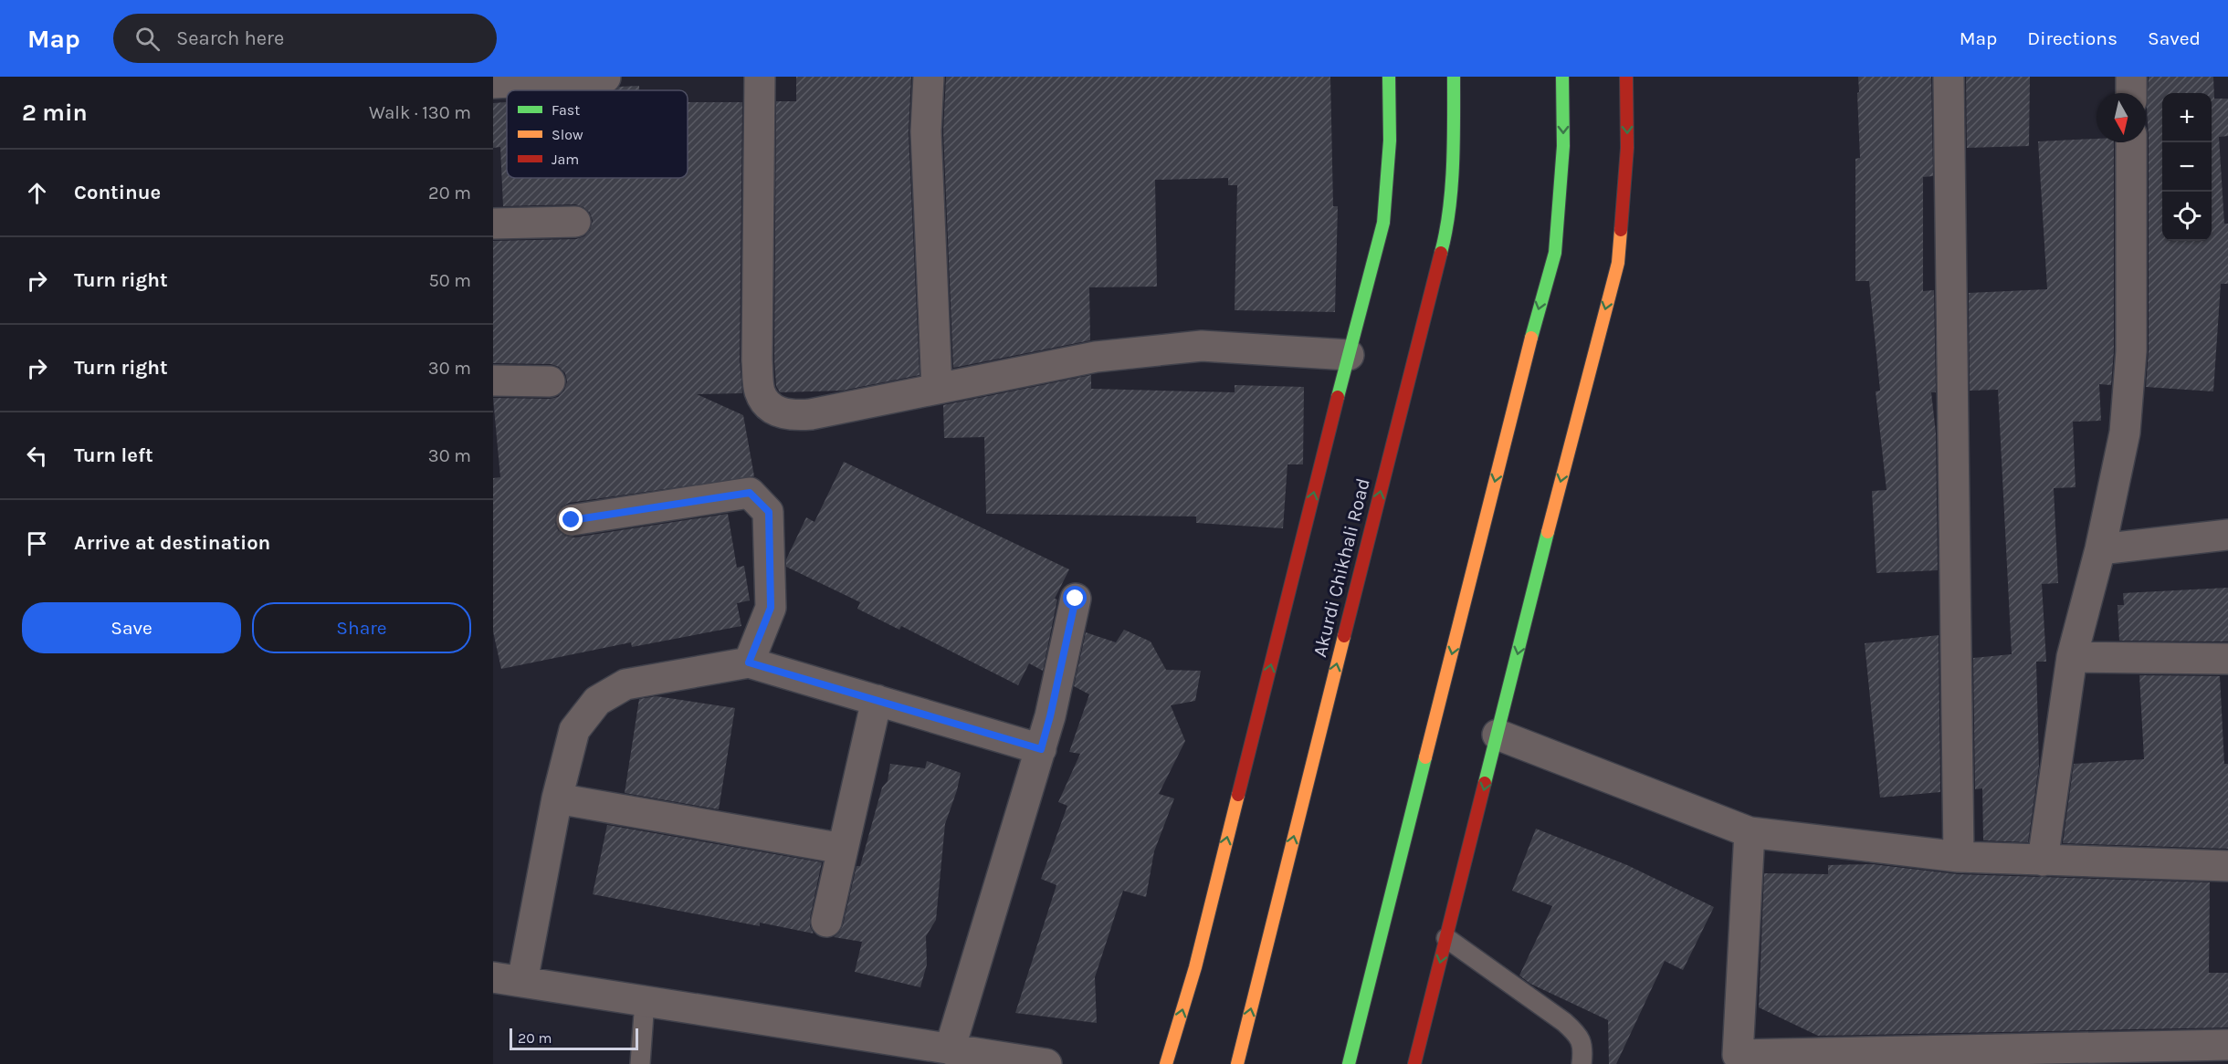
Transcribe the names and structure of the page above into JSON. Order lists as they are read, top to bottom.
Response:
{
  "streets": {
    "street": ["Akurdi Chikhali Road"]
  },
  "legend": ["Fast", "Slow", "Jam"],
  "scale_bar": "20 m",
  "north": "bottom",
  "page": {
    "header": "Map",
    "search": "Search here",
    "nav": ["Map", "Directions", "Saved"],
    "heading": ["2 min", "Walk · 130 m"],
    "map_buttons": ["+", "−"],
    "list": [
      ["Continue", "20 m"],
      ["Turn right", "50 m"],
      ["Turn right", "30 m"],
      ["Turn left", "30 m"],
      "Arrive at destination"
    ],
    "buttons": ["Save", "Share"],
    "scale": "20 m"
  }
}
